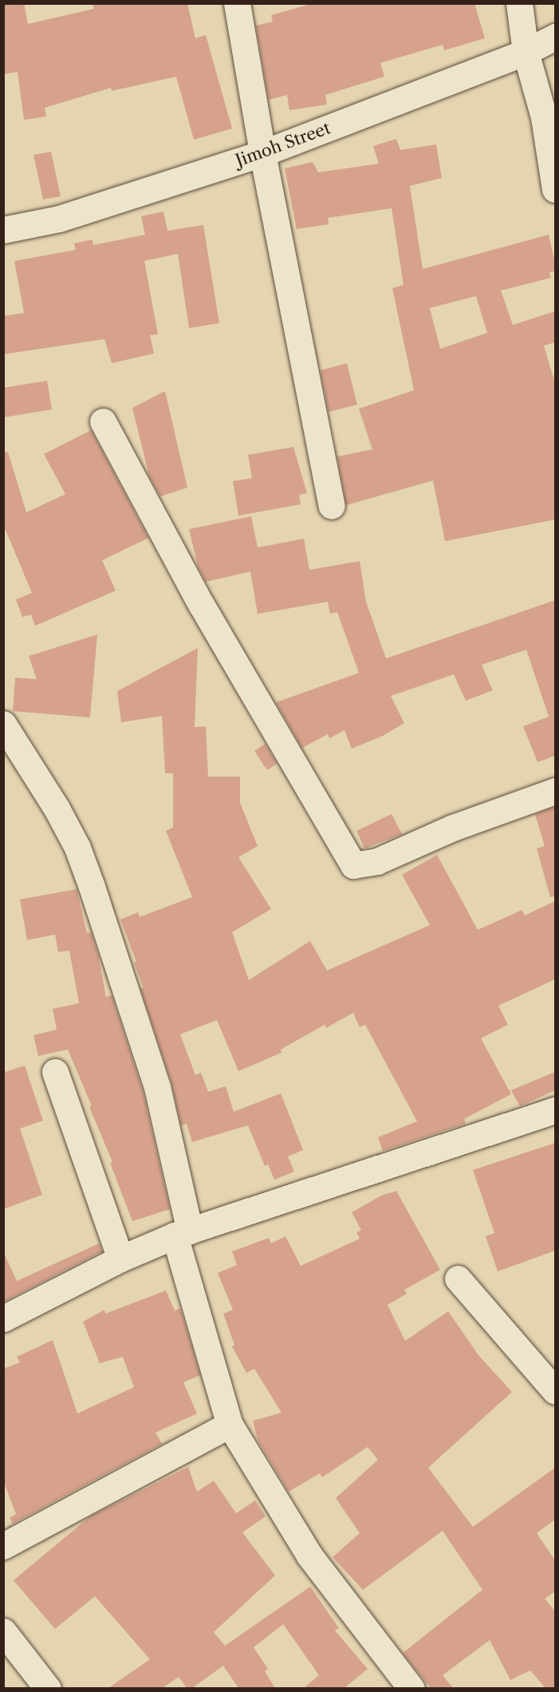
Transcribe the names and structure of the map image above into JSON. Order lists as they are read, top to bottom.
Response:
{
  "streets": {
    "street": ["Jimoh Street"]
  }
}
